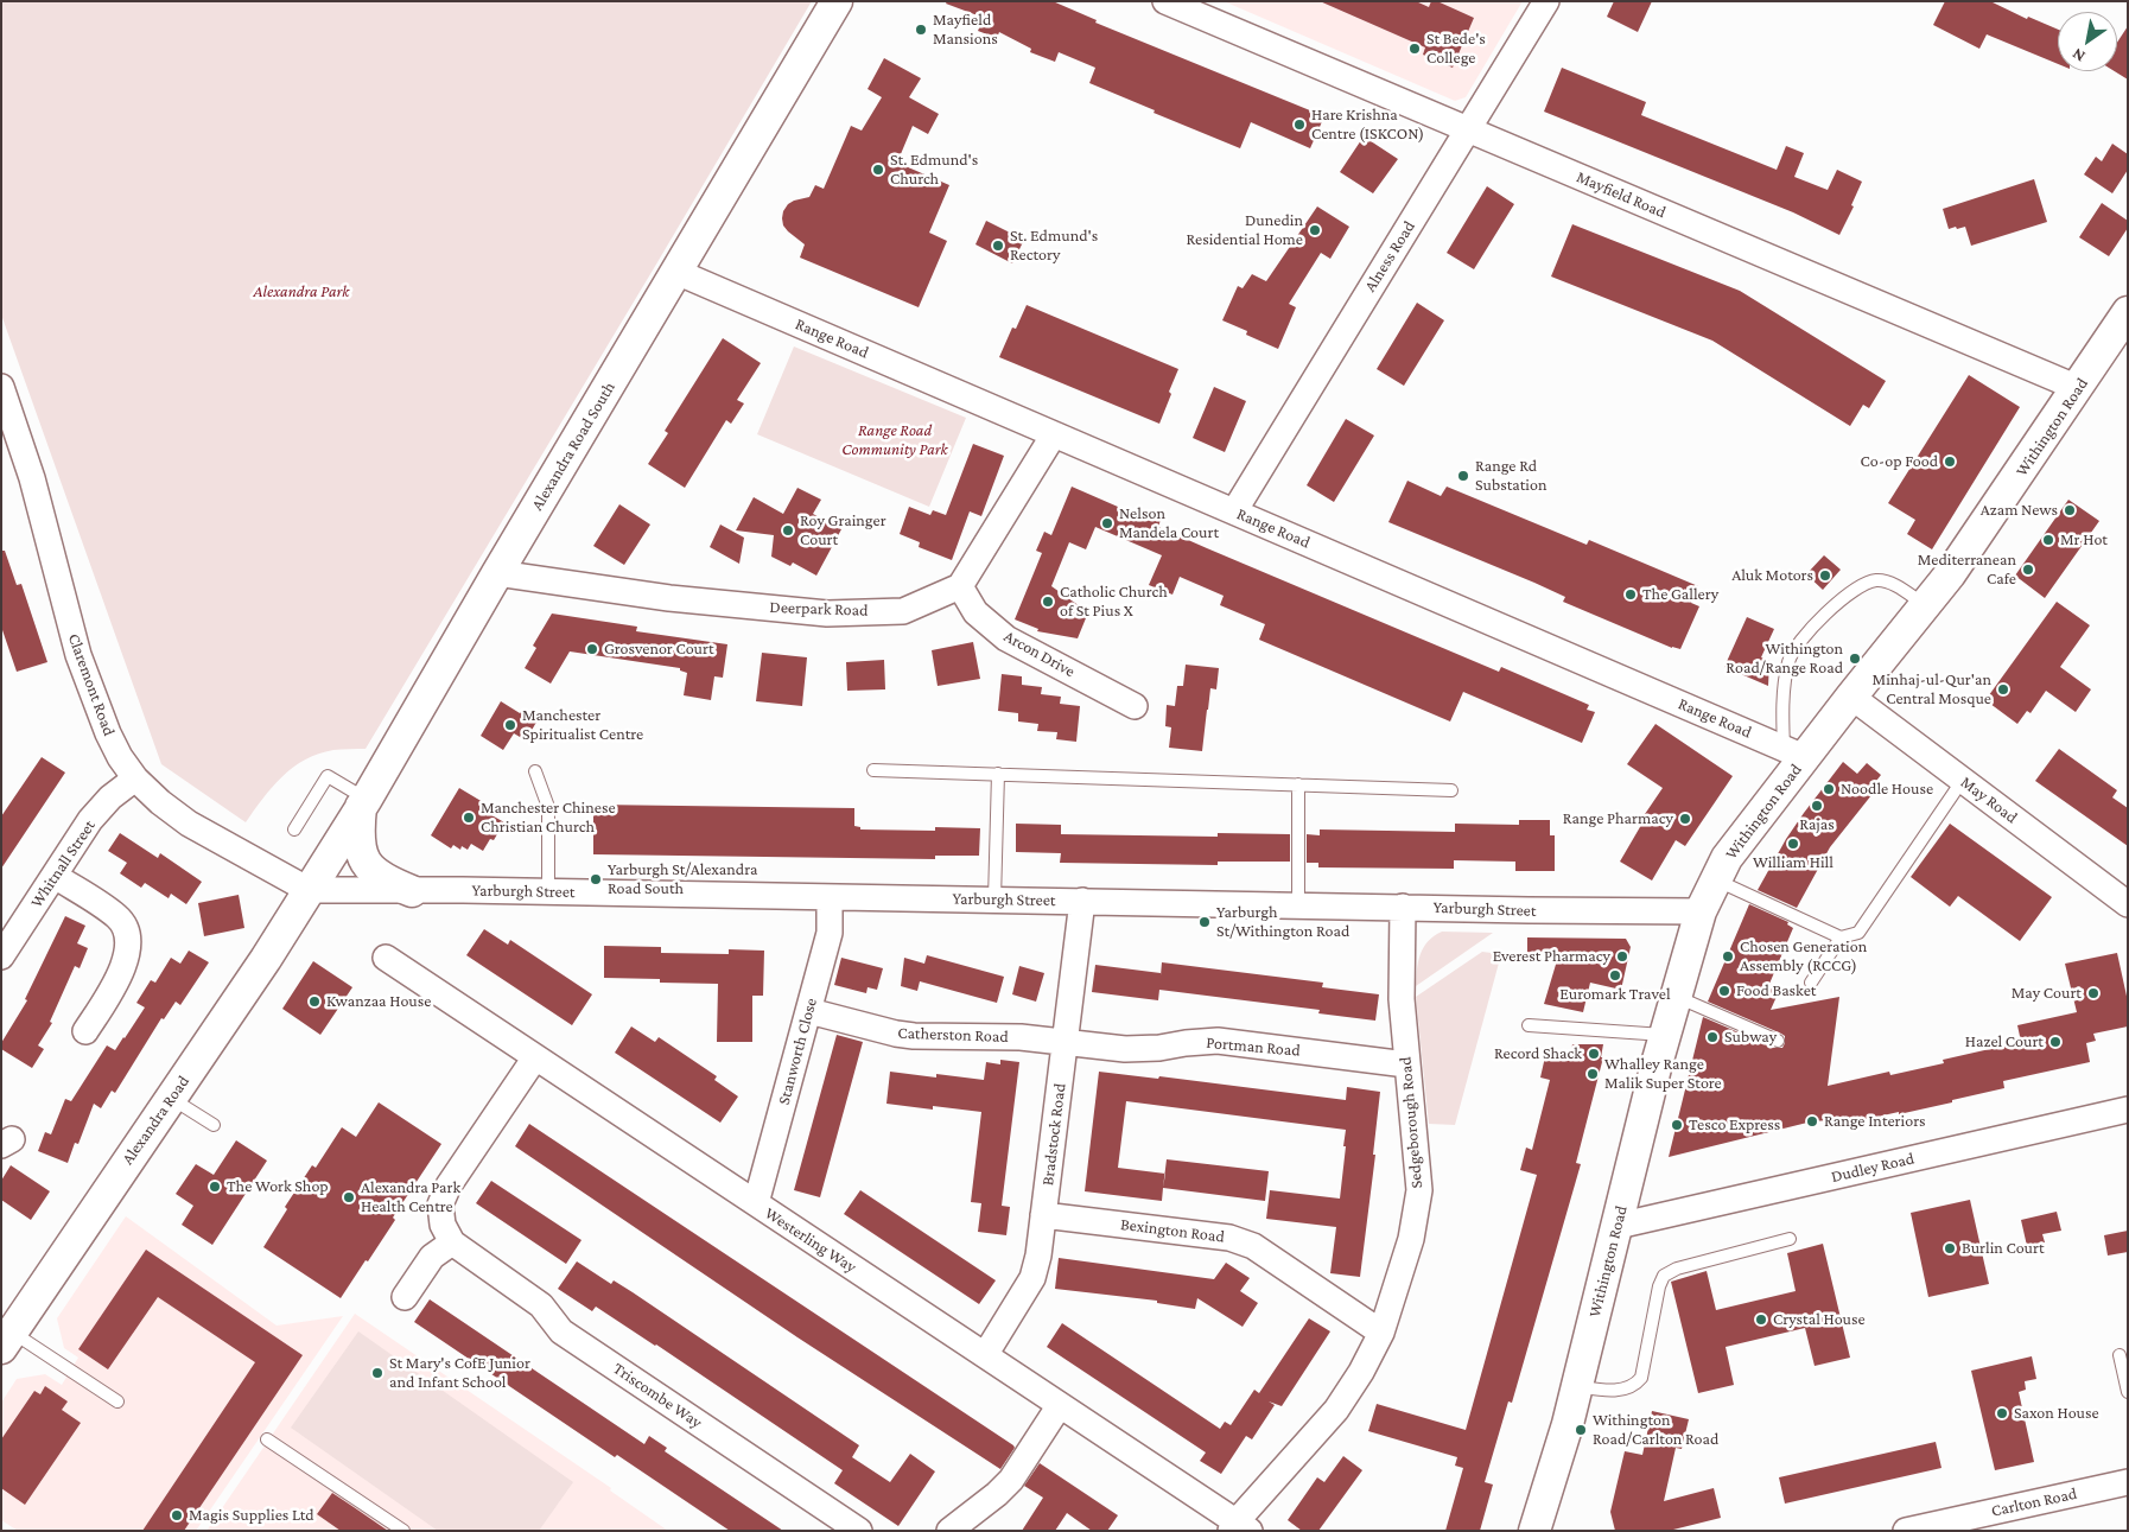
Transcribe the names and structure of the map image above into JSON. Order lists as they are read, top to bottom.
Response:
{
  "streets": {
    "street": [
      "Mayfield Road",
      "Alness Road",
      "Range Road",
      "Withington Road",
      "Alexandra Road South",
      "Deerpark Road",
      "Arcon Drive",
      "Claremont Road",
      "May Road",
      "Whitnall Street",
      "Yarburgh Street",
      "Catherston Road",
      "Portman Road",
      "Stanworth Close",
      "Alexandra Road",
      "Sedgeborough Road",
      "Bradstock Road",
      "Dudley Road",
      "Bexington Road",
      "Westerling Way",
      "Triscombe Way",
      "Carlton Road"
    ]
  },
  "crossings": [
    ["Mayfield Road", "Alness Road"],
    ["Mayfield Road", "Withington Road"],
    ["Alness Road", "Range Road"],
    ["Range Road", "Withington Road"],
    ["Range Road", "Alexandra Road South"],
    ["Withington Road", "May Road"],
    ["Withington Road", "Yarburgh Street"],
    ["Withington Road", "Dudley Road"],
    ["Alexandra Road South", "Deerpark Road"],
    ["Alexandra Road South", "Claremont Road"],
    ["Alexandra Road South", "Yarburgh Street"],
    ["Alexandra Road South", "Alexandra Road"],
    ["Deerpark Road", "Arcon Drive"],
    ["Claremont Road", "Whitnall Street"],
    ["Claremont Road", "Yarburgh Street"],
    ["Claremont Road", "Alexandra Road"],
    ["Yarburgh Street", "Stanworth Close"],
    ["Yarburgh Street", "Alexandra Road"],
    ["Yarburgh Street", "Sedgeborough Road"],
    ["Yarburgh Street", "Bradstock Road"],
    ["Catherston Road", "Portman Road"],
    ["Catherston Road", "Stanworth Close"],
    ["Catherston Road", "Bradstock Road"],
    ["Portman Road", "Sedgeborough Road"],
    ["Portman Road", "Bradstock Road"],
    ["Stanworth Close", "Westerling Way"],
    ["Sedgeborough Road", "Bexington Road"],
    ["Sedgeborough Road", "Westerling Way"],
    ["Bradstock Road", "Bexington Road"],
    ["Bradstock Road", "Westerling Way"]
  ],
  "parks": ["Alexandra Park", "Range Road Community Park"],
  "places": [
    "Mayfield Mansions",
    "St Bede's College",
    "Hare Krishna Centre (ISKCON)",
    "St. Edmund's Church",
    "Dunedin Residential Home",
    "St. Edmund's Rectory",
    "Co-op Food",
    "Range Rd Substation",
    "Azam News",
    "Nelson Mandela Court",
    "Roy Grainger Court",
    "Mr Hot",
    "Mediterranean Cafe",
    "Aluk Motors",
    "The Gallery",
    "Catholic Church of St Pius X",
    "Grosvenor Court",
    "Withington Road/Range Road",
    "Minhaj-ul-Qur'an Central Mosque",
    "Manchester Spiritualist Centre",
    "Noodle House",
    "Rajas",
    "Manchester Chinese Christian Church",
    "Range Pharmacy",
    "William Hill",
    "Yarburgh St/Alexandra Road South",
    "Yarburgh St/Withington Road",
    "Everest Pharmacy",
    "Chosen Generation Assembly (RCCG)",
    "Euromark Travel",
    "Food Basket",
    "May Court",
    "Kwanzaa House",
    "Subway",
    "Hazel Court",
    "Record Shack",
    "Whalley Range Malik Super Store",
    "Range Interiors",
    "Tesco Express",
    "The Work Shop",
    "Alexandra Park Health Centre",
    "Burlin Court",
    "Crystal House",
    "St Mary's CofE Junior and Infant School",
    "Saxon House",
    "Withington Road/Carlton Road",
    "Magis Supplies Ltd"
  ],
  "north": "bottom left"
}
